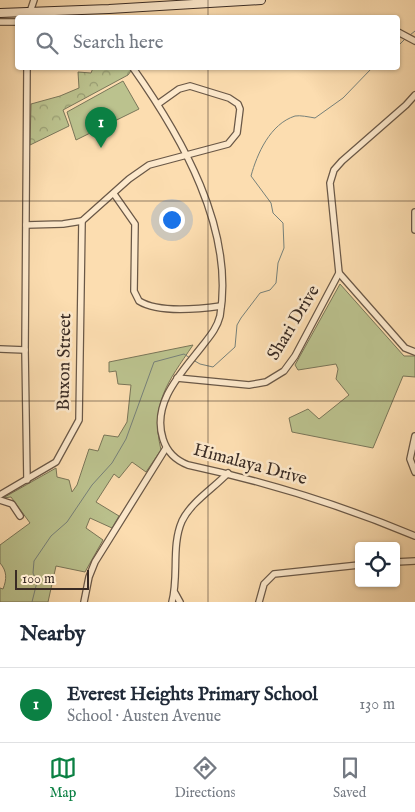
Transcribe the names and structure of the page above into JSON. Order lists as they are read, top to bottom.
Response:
{
  "streets": {
    "street": ["Shari Drive", "Buxon Street", "Himalaya Drive"]
  },
  "scale_bar": "100 m",
  "page": {
    "search": "Search here",
    "pins": "1",
    "scale": "100 m",
    "heading": "Nearby",
    "list": [
      {
        "mark": "1",
        "name": "Everest Heights Primary School",
        "note": "School · Austen Avenue",
        "value": "130 m"
      }
    ],
    "nav": ["Map", "Directions", "Saved"]
  }
}
